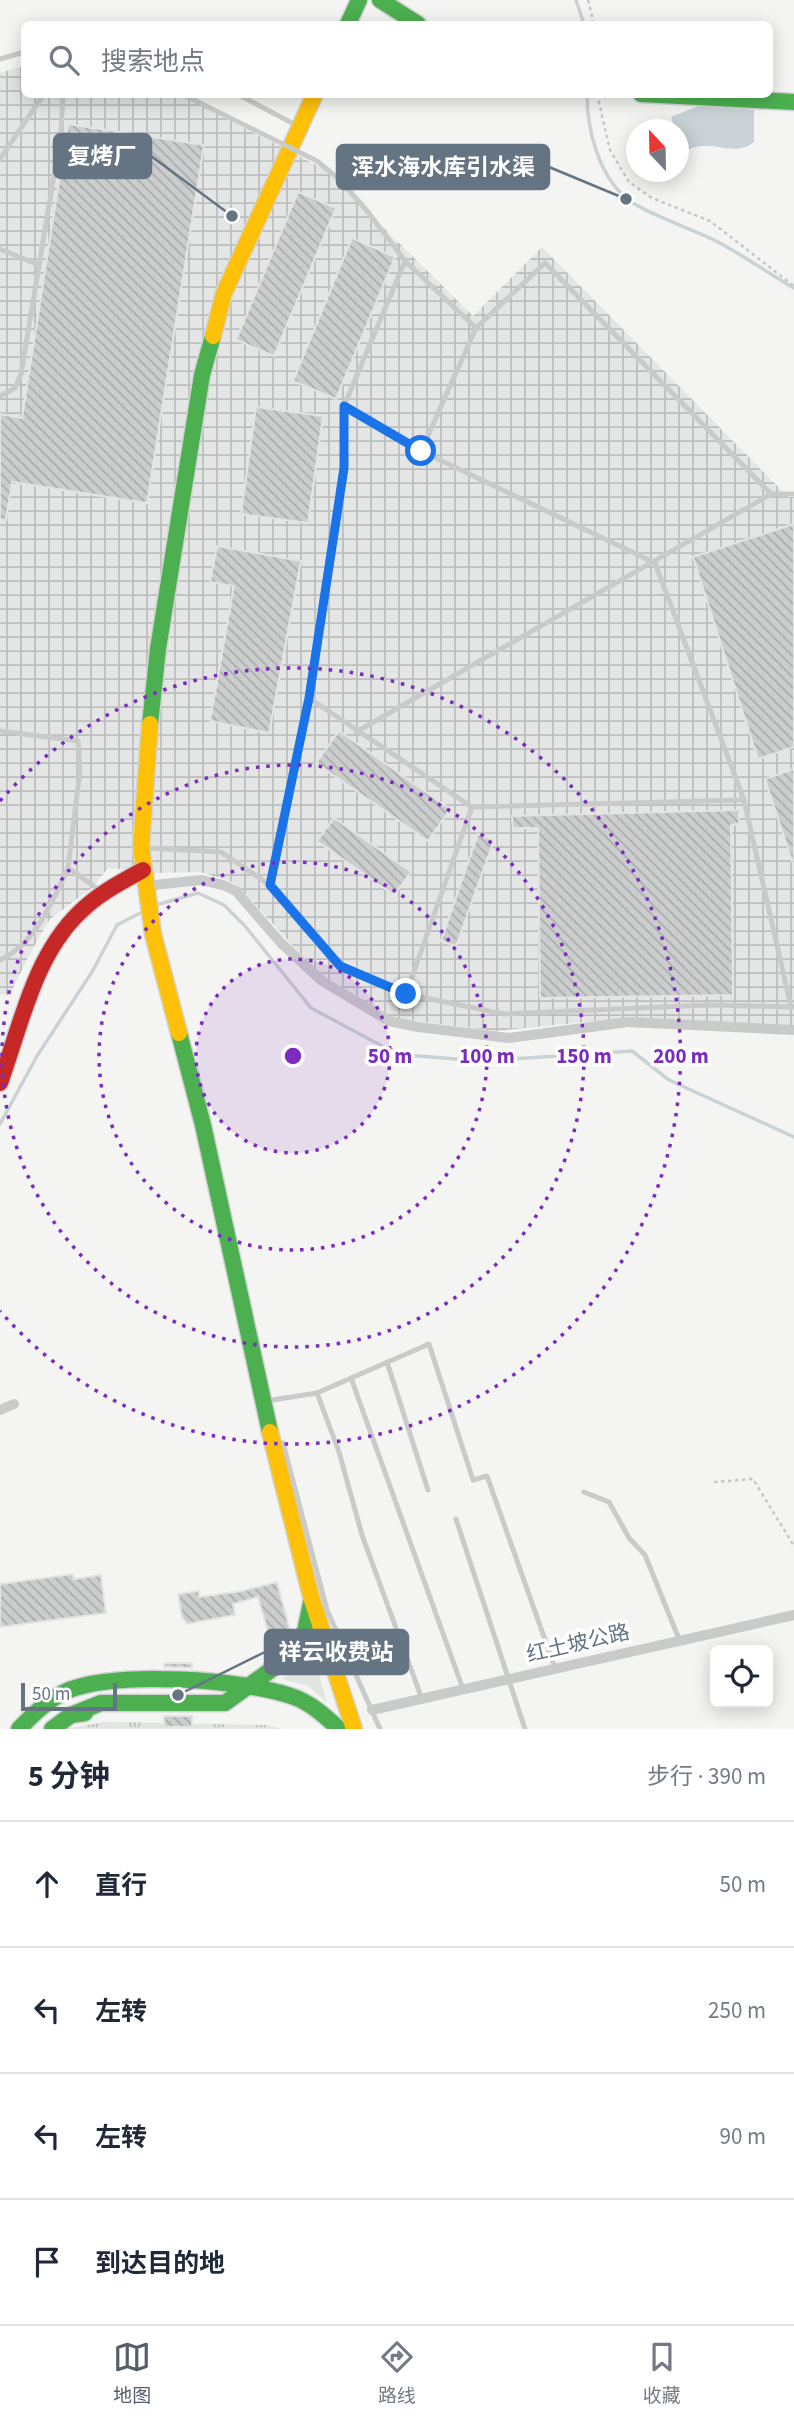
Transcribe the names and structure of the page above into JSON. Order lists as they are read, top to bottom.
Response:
{
  "streets": {
    "street": ["红土坡公路"]
  },
  "places": ["浑水海水库引水渠", "复烤厂", "祥云收费站"],
  "scale_bar": "50 m",
  "north": "top",
  "page": {
    "search": "搜索地点",
    "scale": "50 m",
    "heading": ["5 分钟", "步行 · 390 m"],
    "list": [
      ["直行", "50 m"],
      ["左转", "250 m"],
      ["左转", "90 m"],
      "到达目的地"
    ],
    "nav": ["地图", "路线", "收藏"]
  },
  "rings": [
    "50 m",
    "100 m",
    "150 m",
    "200 m"
  ]
}
